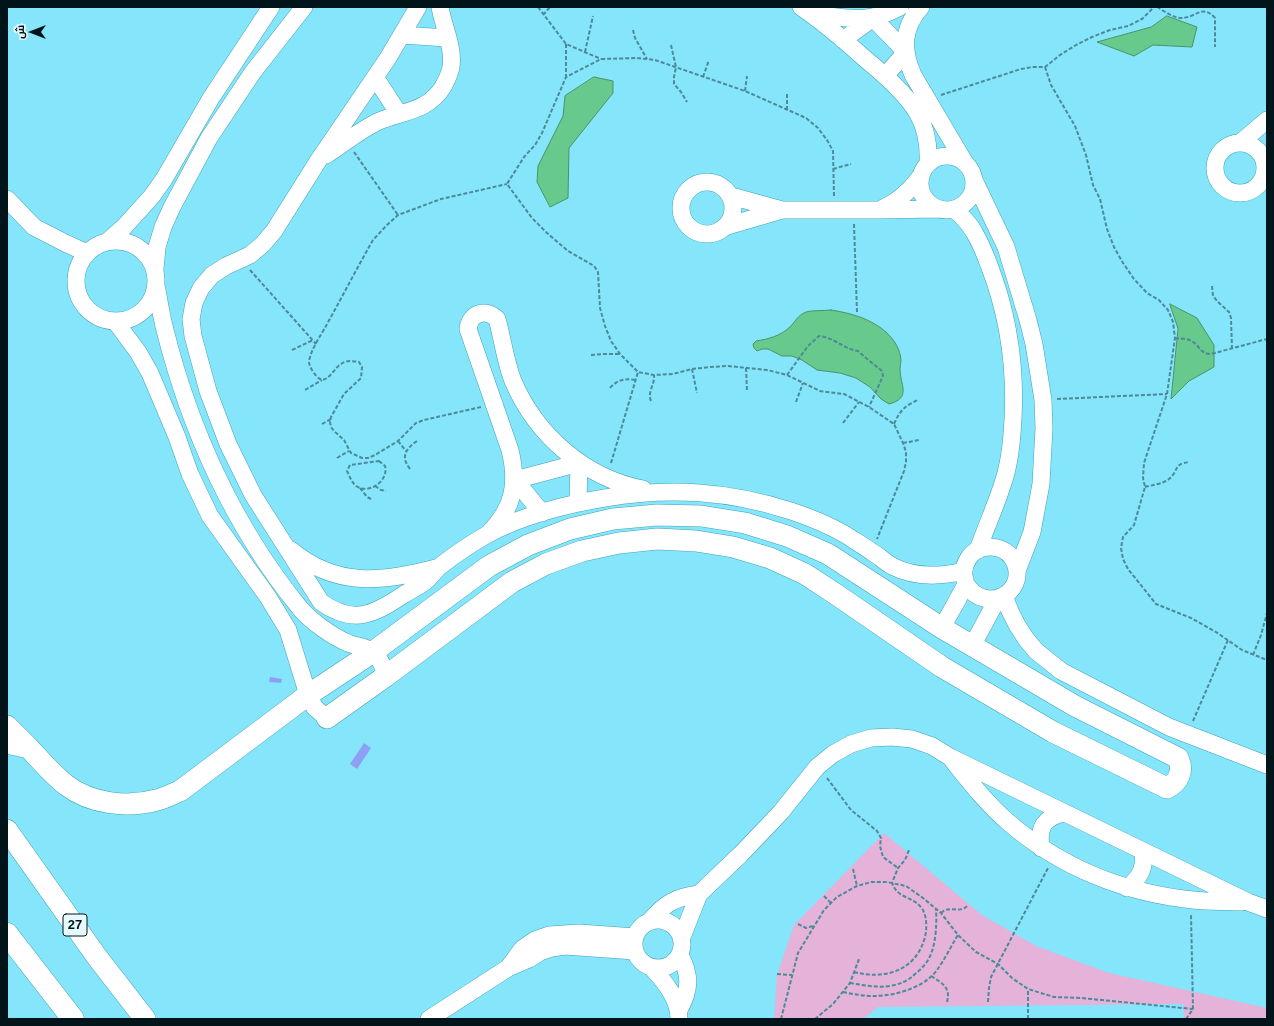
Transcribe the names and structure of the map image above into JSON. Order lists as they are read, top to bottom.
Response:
{
  "streets": {
    "main road": ["27"]
  },
  "north": "left"
}
